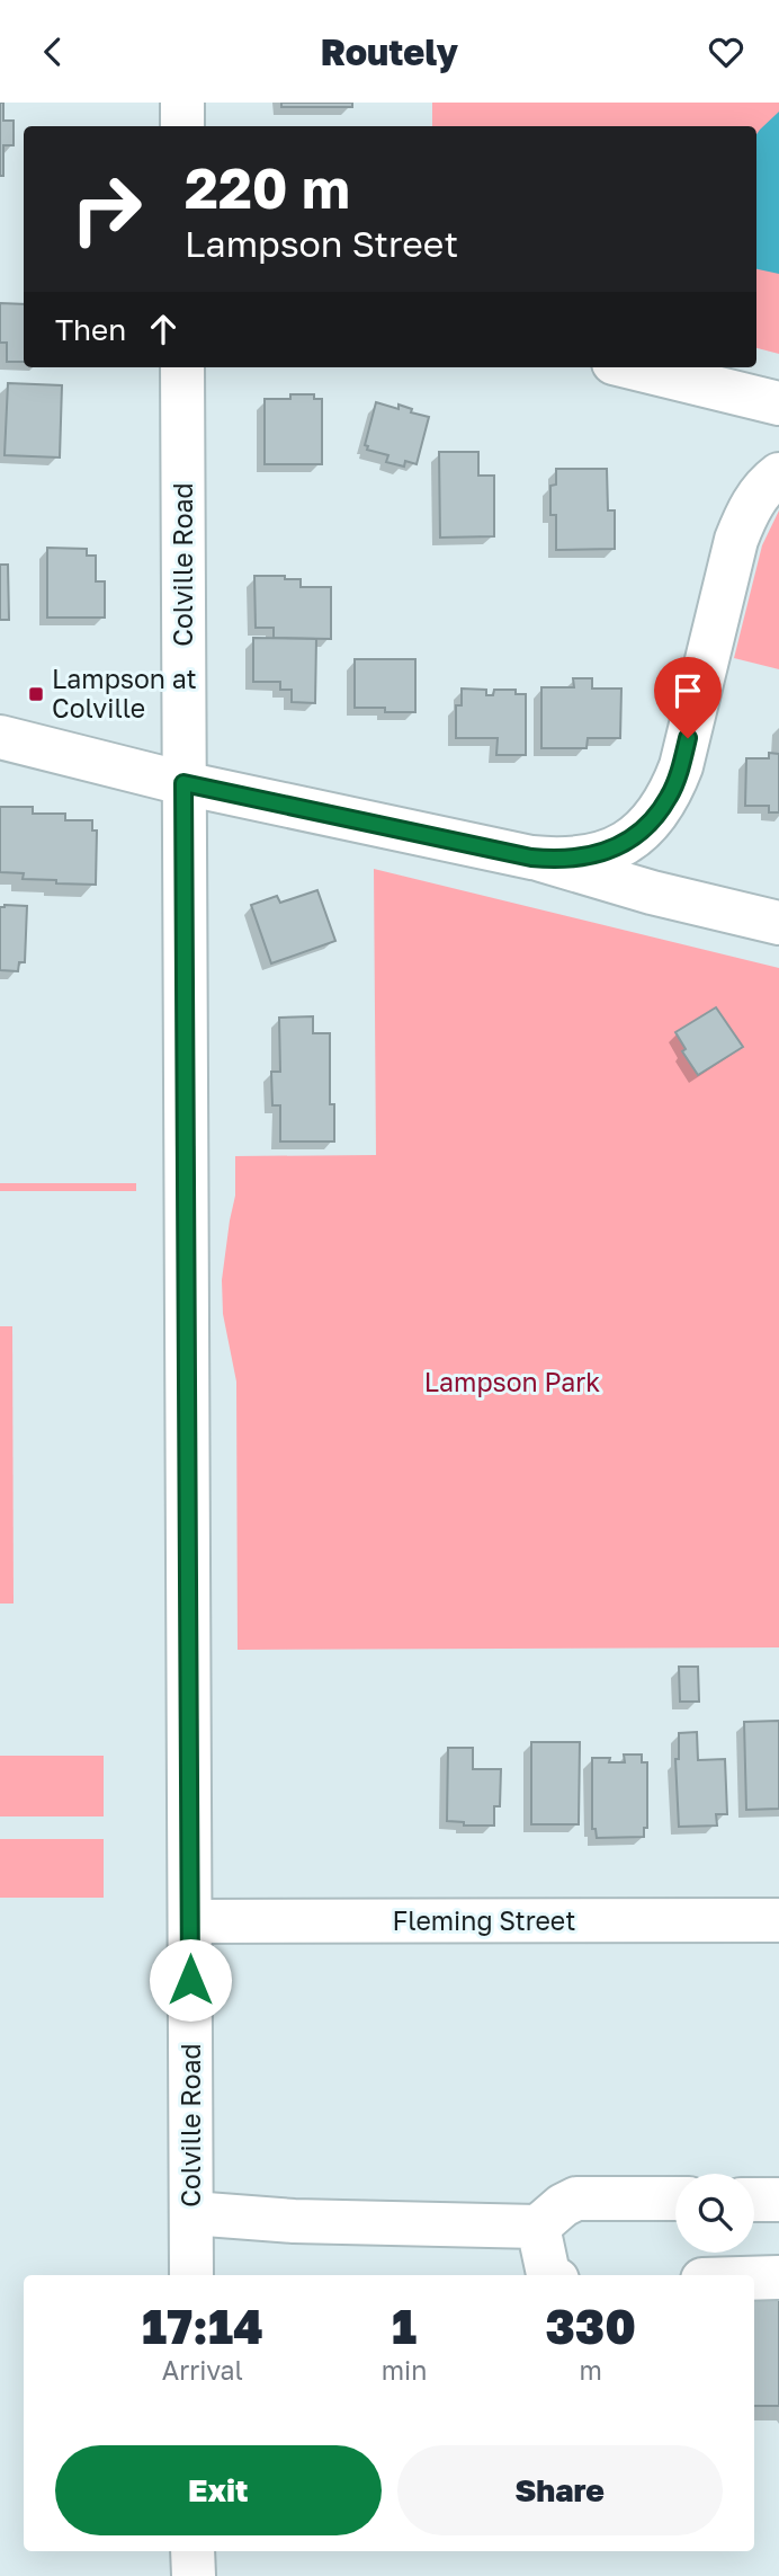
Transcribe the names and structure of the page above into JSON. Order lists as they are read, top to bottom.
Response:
{
  "streets": {
    "street": ["Colville Road", "Fleming Street"]
  },
  "crossings": [
    ["Colville Road", "Fleming Street"]
  ],
  "parks": ["Lampson Park"],
  "places": {
    "transit": ["Lampson at Colville"]
  },
  "page": {
    "header": "Routely",
    "turn": ["220 m", "Lampson Street"],
    "then": "Then",
    "eta": [
      "17:14",
      "Arrival",
      "1",
      "min",
      "330",
      "m"
    ],
    "buttons": ["Exit", "Share"]
  }
}
